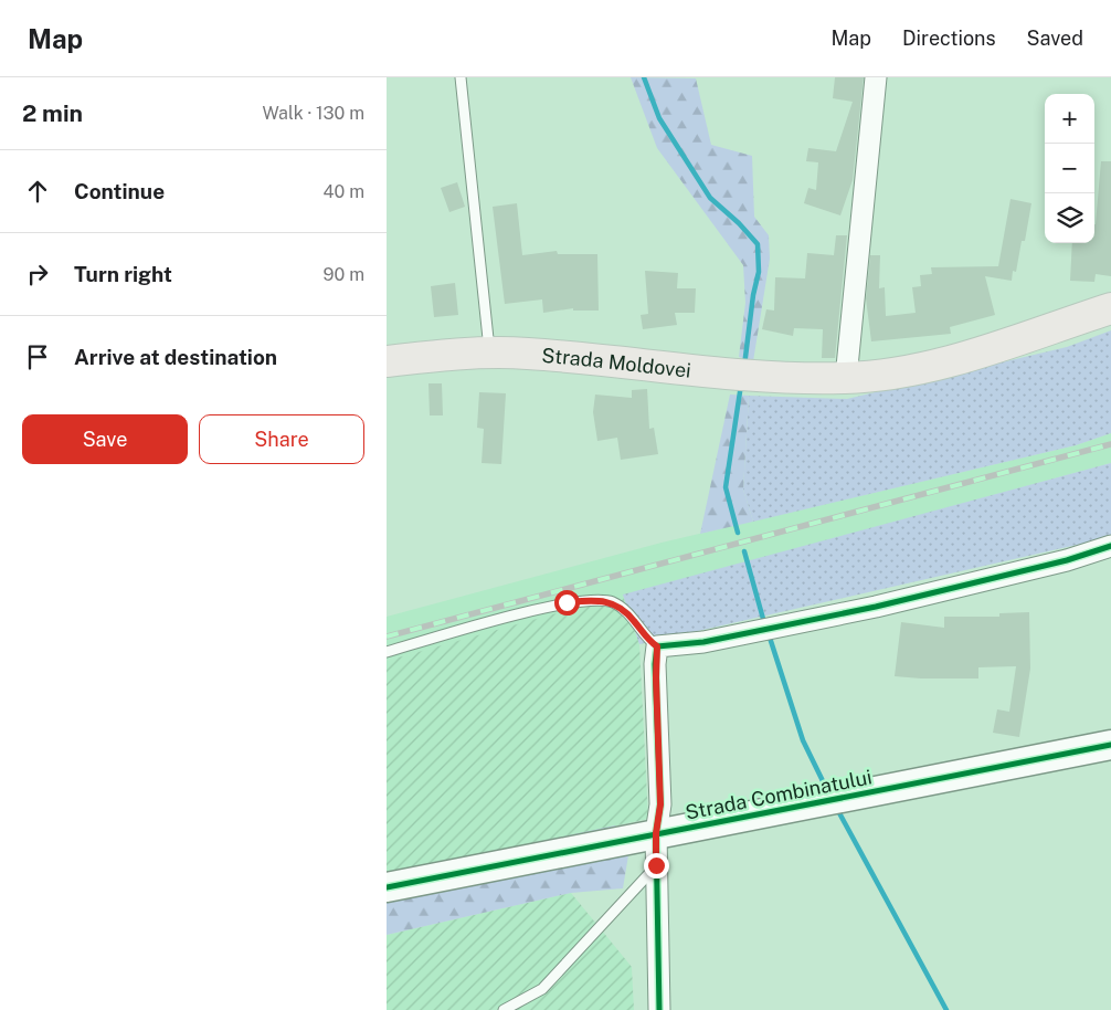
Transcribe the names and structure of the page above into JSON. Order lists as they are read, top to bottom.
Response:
{
  "streets": {
    "main road": ["Strada Moldovei"],
    "street": ["Strada Combinatului"]
  },
  "page": {
    "header": "Map",
    "nav": ["Map", "Directions", "Saved"],
    "heading": ["2 min", "Walk · 130 m"],
    "map_buttons": ["+", "−"],
    "list": [
      ["Continue", "40 m"],
      ["Turn right", "90 m"],
      "Arrive at destination"
    ],
    "buttons": ["Save", "Share"]
  }
}
